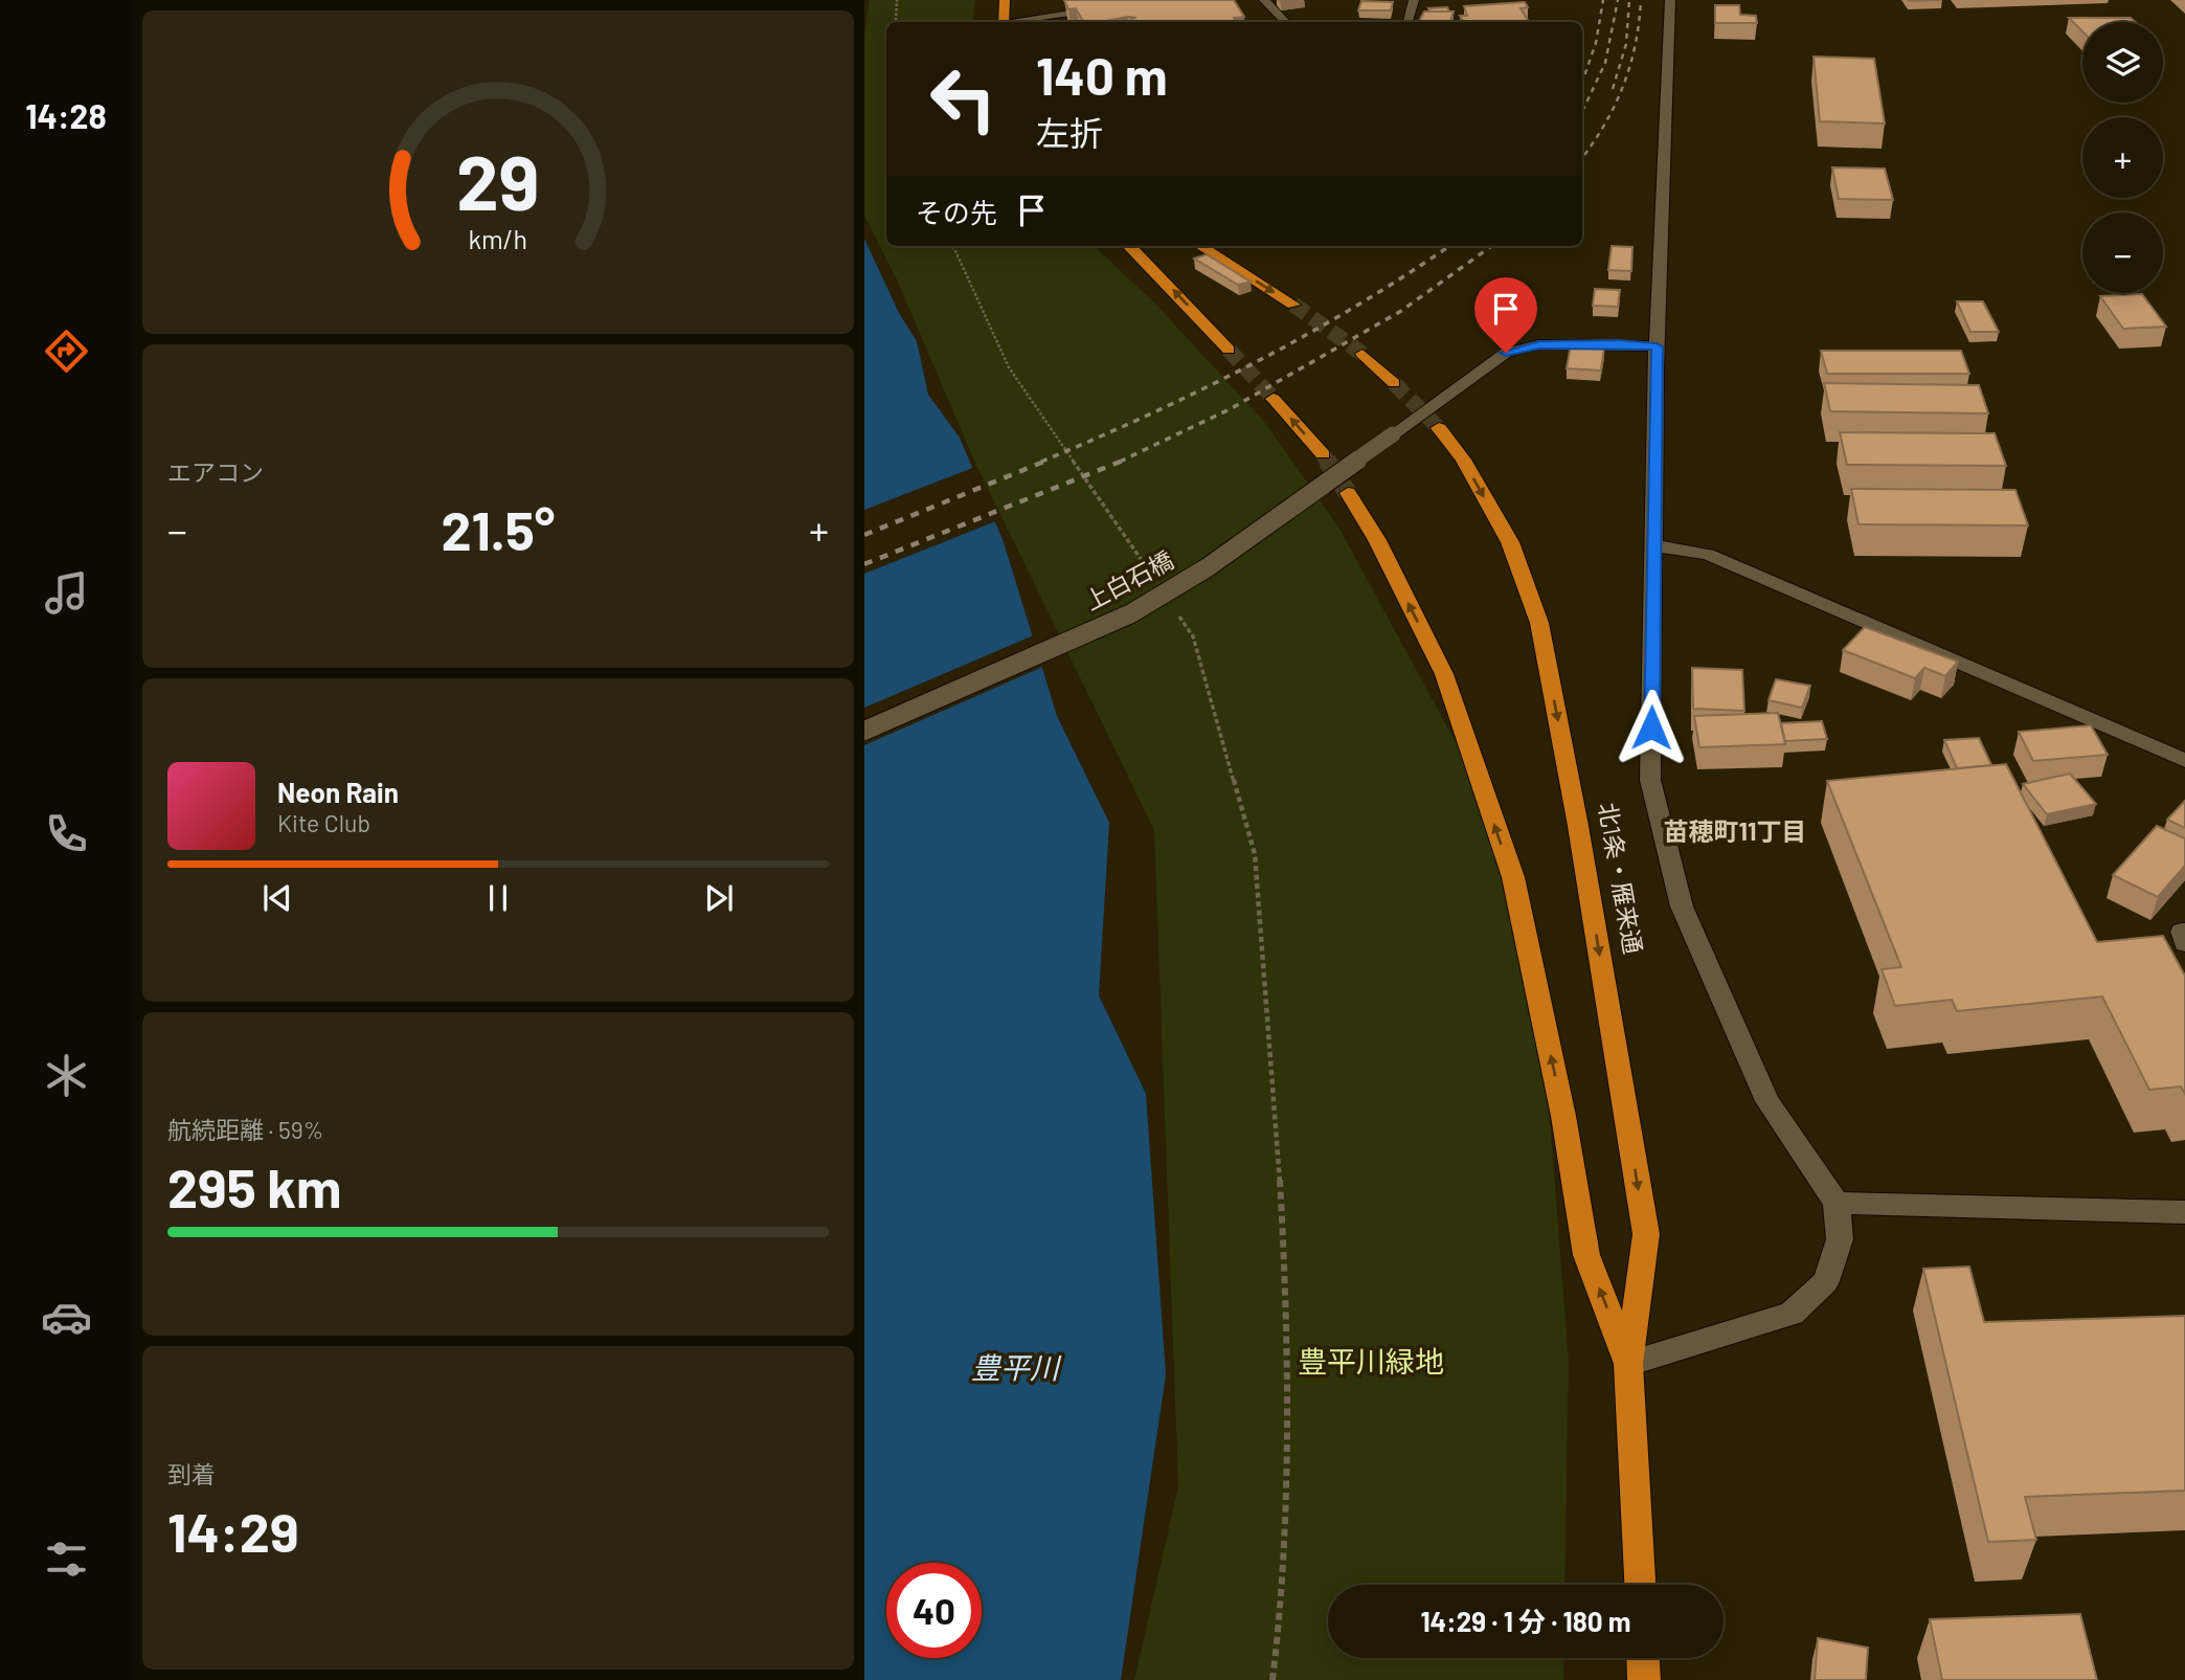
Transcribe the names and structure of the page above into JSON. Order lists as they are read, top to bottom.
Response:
{
  "streets": {
    "highway": ["北1条・雁来通"],
    "street": ["上白石橋"]
  },
  "districts": ["苗穂町11丁目"],
  "water": ["豊平川"],
  "parks": ["豊平川緑地"],
  "page": {
    "tabs": "14:28",
    "map_buttons": ["+", "−"],
    "turn": ["140 m", "左折"],
    "then": "その先",
    "tile": [
      "エアコン",
      ["航続距離 · 59%", "295 km"],
      ["到着", "14:29"]
    ],
    "heat": ["−", "21.5°", "+"],
    "song": ["Neon Rain", "Kite Club"],
    "limit": "40",
    "trip": "14:29 · 1 分 · 180 m",
    "gauge": ["29", "km/h"]
  }
}
